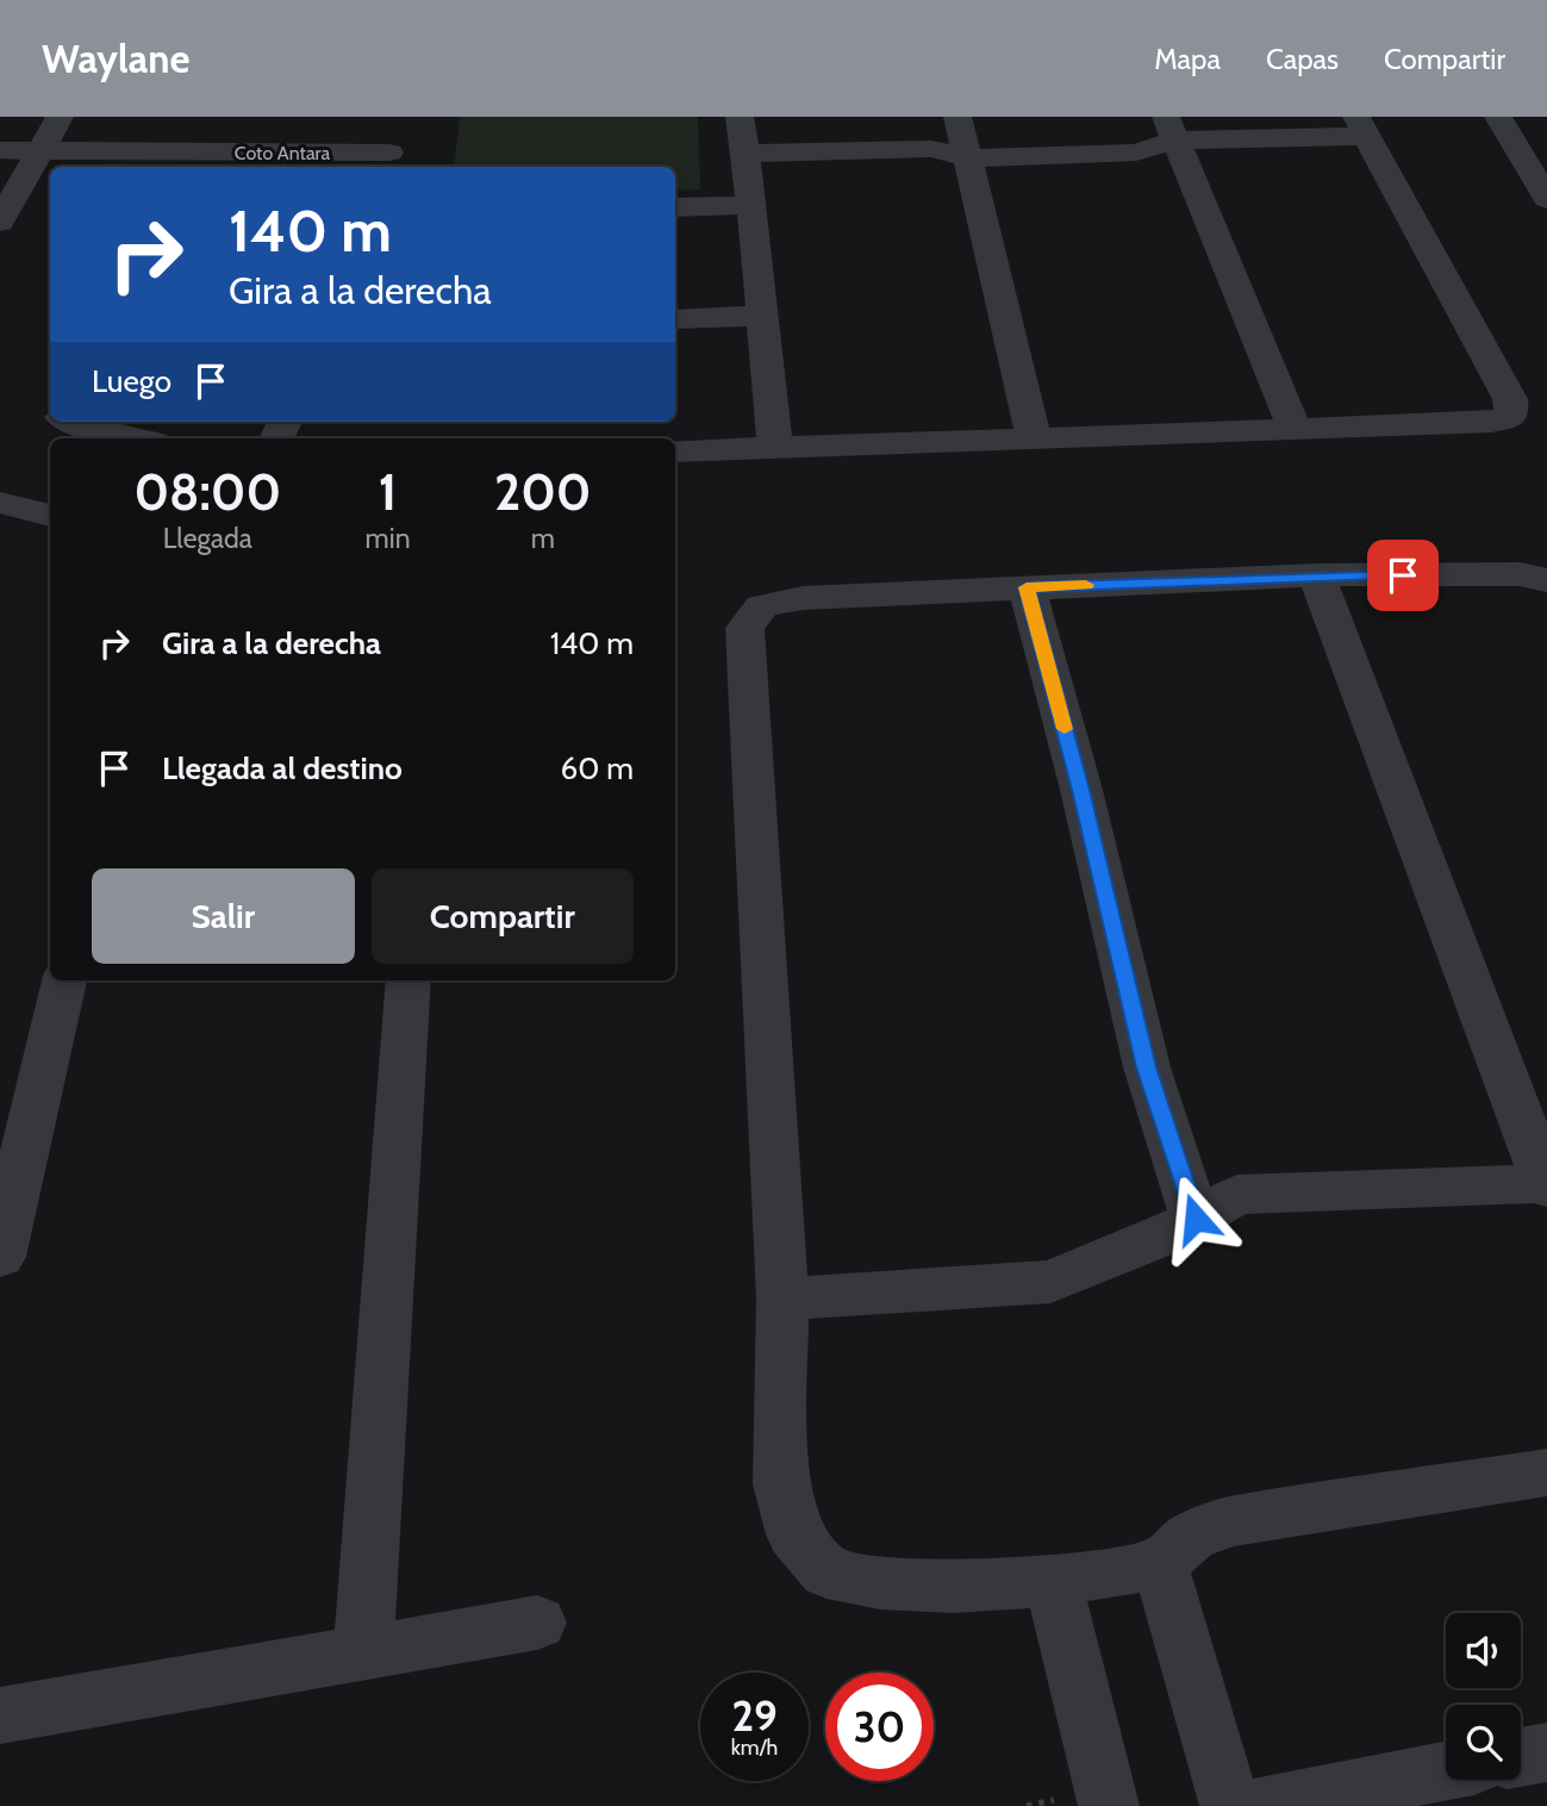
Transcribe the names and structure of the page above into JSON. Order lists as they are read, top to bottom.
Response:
{
  "streets": {
    "street": ["Coto Antara"]
  },
  "page": {
    "header": "Waylane",
    "nav": ["Mapa", "Capas", "Compartir"],
    "turn": ["140 m", "Gira a la derecha"],
    "then": "Luego",
    "eta": [
      "08:00",
      "Llegada",
      "1",
      "min",
      "200",
      "m"
    ],
    "list": [
      {
        "name": "Gira a la derecha",
        "value": "140 m"
      },
      {
        "name": "Llegada al destino",
        "value": "60 m"
      }
    ],
    "buttons": ["Salir", "Compartir"],
    "speed": "29 km/h",
    "limit": "30"
  }
}
